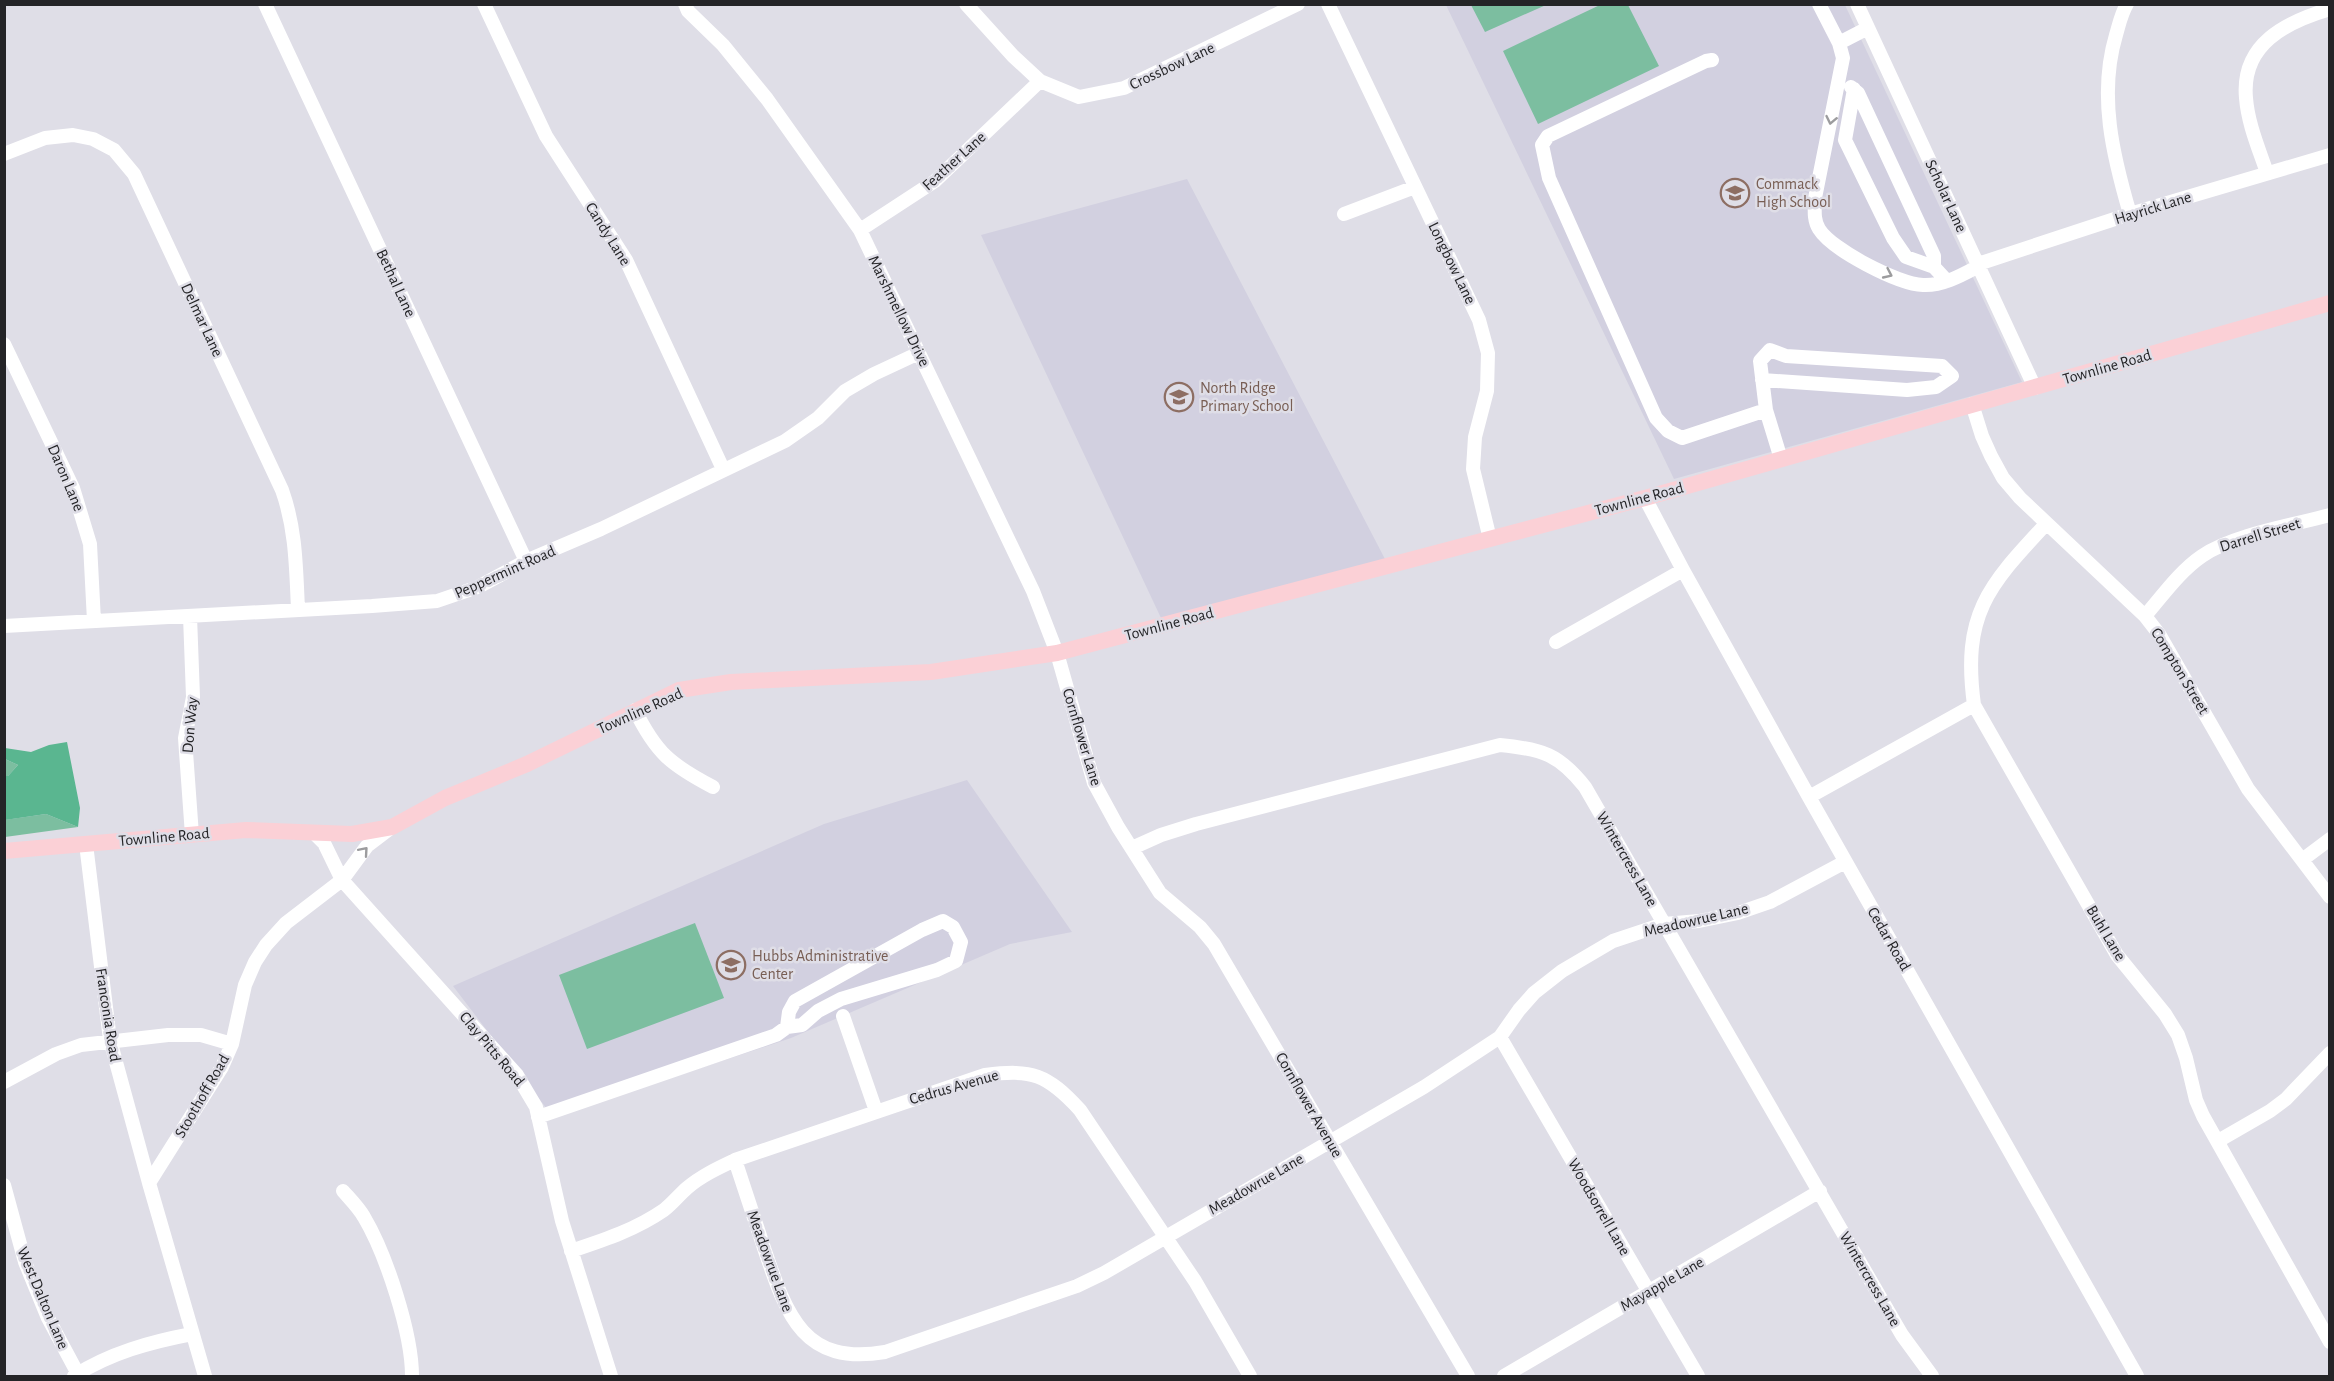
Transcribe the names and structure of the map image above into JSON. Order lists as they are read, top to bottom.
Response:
{
  "streets": {
    "main road": ["Townline Road"],
    "street": [
      "Crossbow Lane",
      "Feather Lane",
      "Scholar Lane",
      "Hayrick Lane",
      "Candy Lane",
      "Longbow Lane",
      "Bethal Lane",
      "Marshmellow Drive",
      "Delmar Lane",
      "Daron Lane",
      "Darrell Street",
      "Peppermint Road",
      "Compton Street",
      "Don Way",
      "Cornflower Lane",
      "Wintercress Lane",
      "Meadowrue Lane",
      "Buhl Lane",
      "Cedar Road",
      "Franconia Road",
      "Clay Pitts Road",
      "Cedrus Avenue",
      "Stoothoff Road",
      "Cornflower Avenue",
      "Woodsorrell Lane",
      "Mayapple Lane",
      "West Dalton Lane"
    ]
  },
  "crossings": [
    ["Crossbow Lane", "Feather Lane"],
    ["Feather Lane", "Marshmellow Drive"],
    ["Scholar Lane", "Hayrick Lane"],
    ["Scholar Lane", "Townline Road"],
    ["Candy Lane", "Peppermint Road"],
    ["Longbow Lane", "Townline Road"],
    ["Bethal Lane", "Peppermint Road"],
    ["Marshmellow Drive", "Townline Road"],
    ["Marshmellow Drive", "Peppermint Road"],
    ["Marshmellow Drive", "Cornflower Lane"],
    ["Delmar Lane", "Peppermint Road"],
    ["Townline Road", "Compton Street"],
    ["Townline Road", "Don Way"],
    ["Townline Road", "Cornflower Lane"],
    ["Townline Road", "Cedar Road"],
    ["Townline Road", "Franconia Road"],
    ["Townline Road", "Clay Pitts Road"],
    ["Townline Road", "Stoothoff Road"],
    ["Daron Lane", "Peppermint Road"],
    ["Darrell Street", "Compton Street"],
    ["Peppermint Road", "Don Way"],
    ["Compton Street", "Buhl Lane"],
    ["Cornflower Lane", "Wintercress Lane"],
    ["Cornflower Lane", "Cornflower Avenue"],
    ["Wintercress Lane", "Meadowrue Lane"],
    ["Wintercress Lane", "Cornflower Avenue"],
    ["Wintercress Lane", "Mayapple Lane"],
    ["Meadowrue Lane", "Cedar Road"],
    ["Meadowrue Lane", "Cedrus Avenue"],
    ["Meadowrue Lane", "Cornflower Avenue"],
    ["Meadowrue Lane", "Woodsorrell Lane"],
    ["Franconia Road", "Stoothoff Road"],
    ["Clay Pitts Road", "Cedrus Avenue"],
    ["Clay Pitts Road", "Stoothoff Road"],
    ["Woodsorrell Lane", "Mayapple Lane"]
  ],
  "places": {
    "school or university": ["Commack High School", "North Ridge Primary School", "Hubbs Administrative Center"]
  }
}
